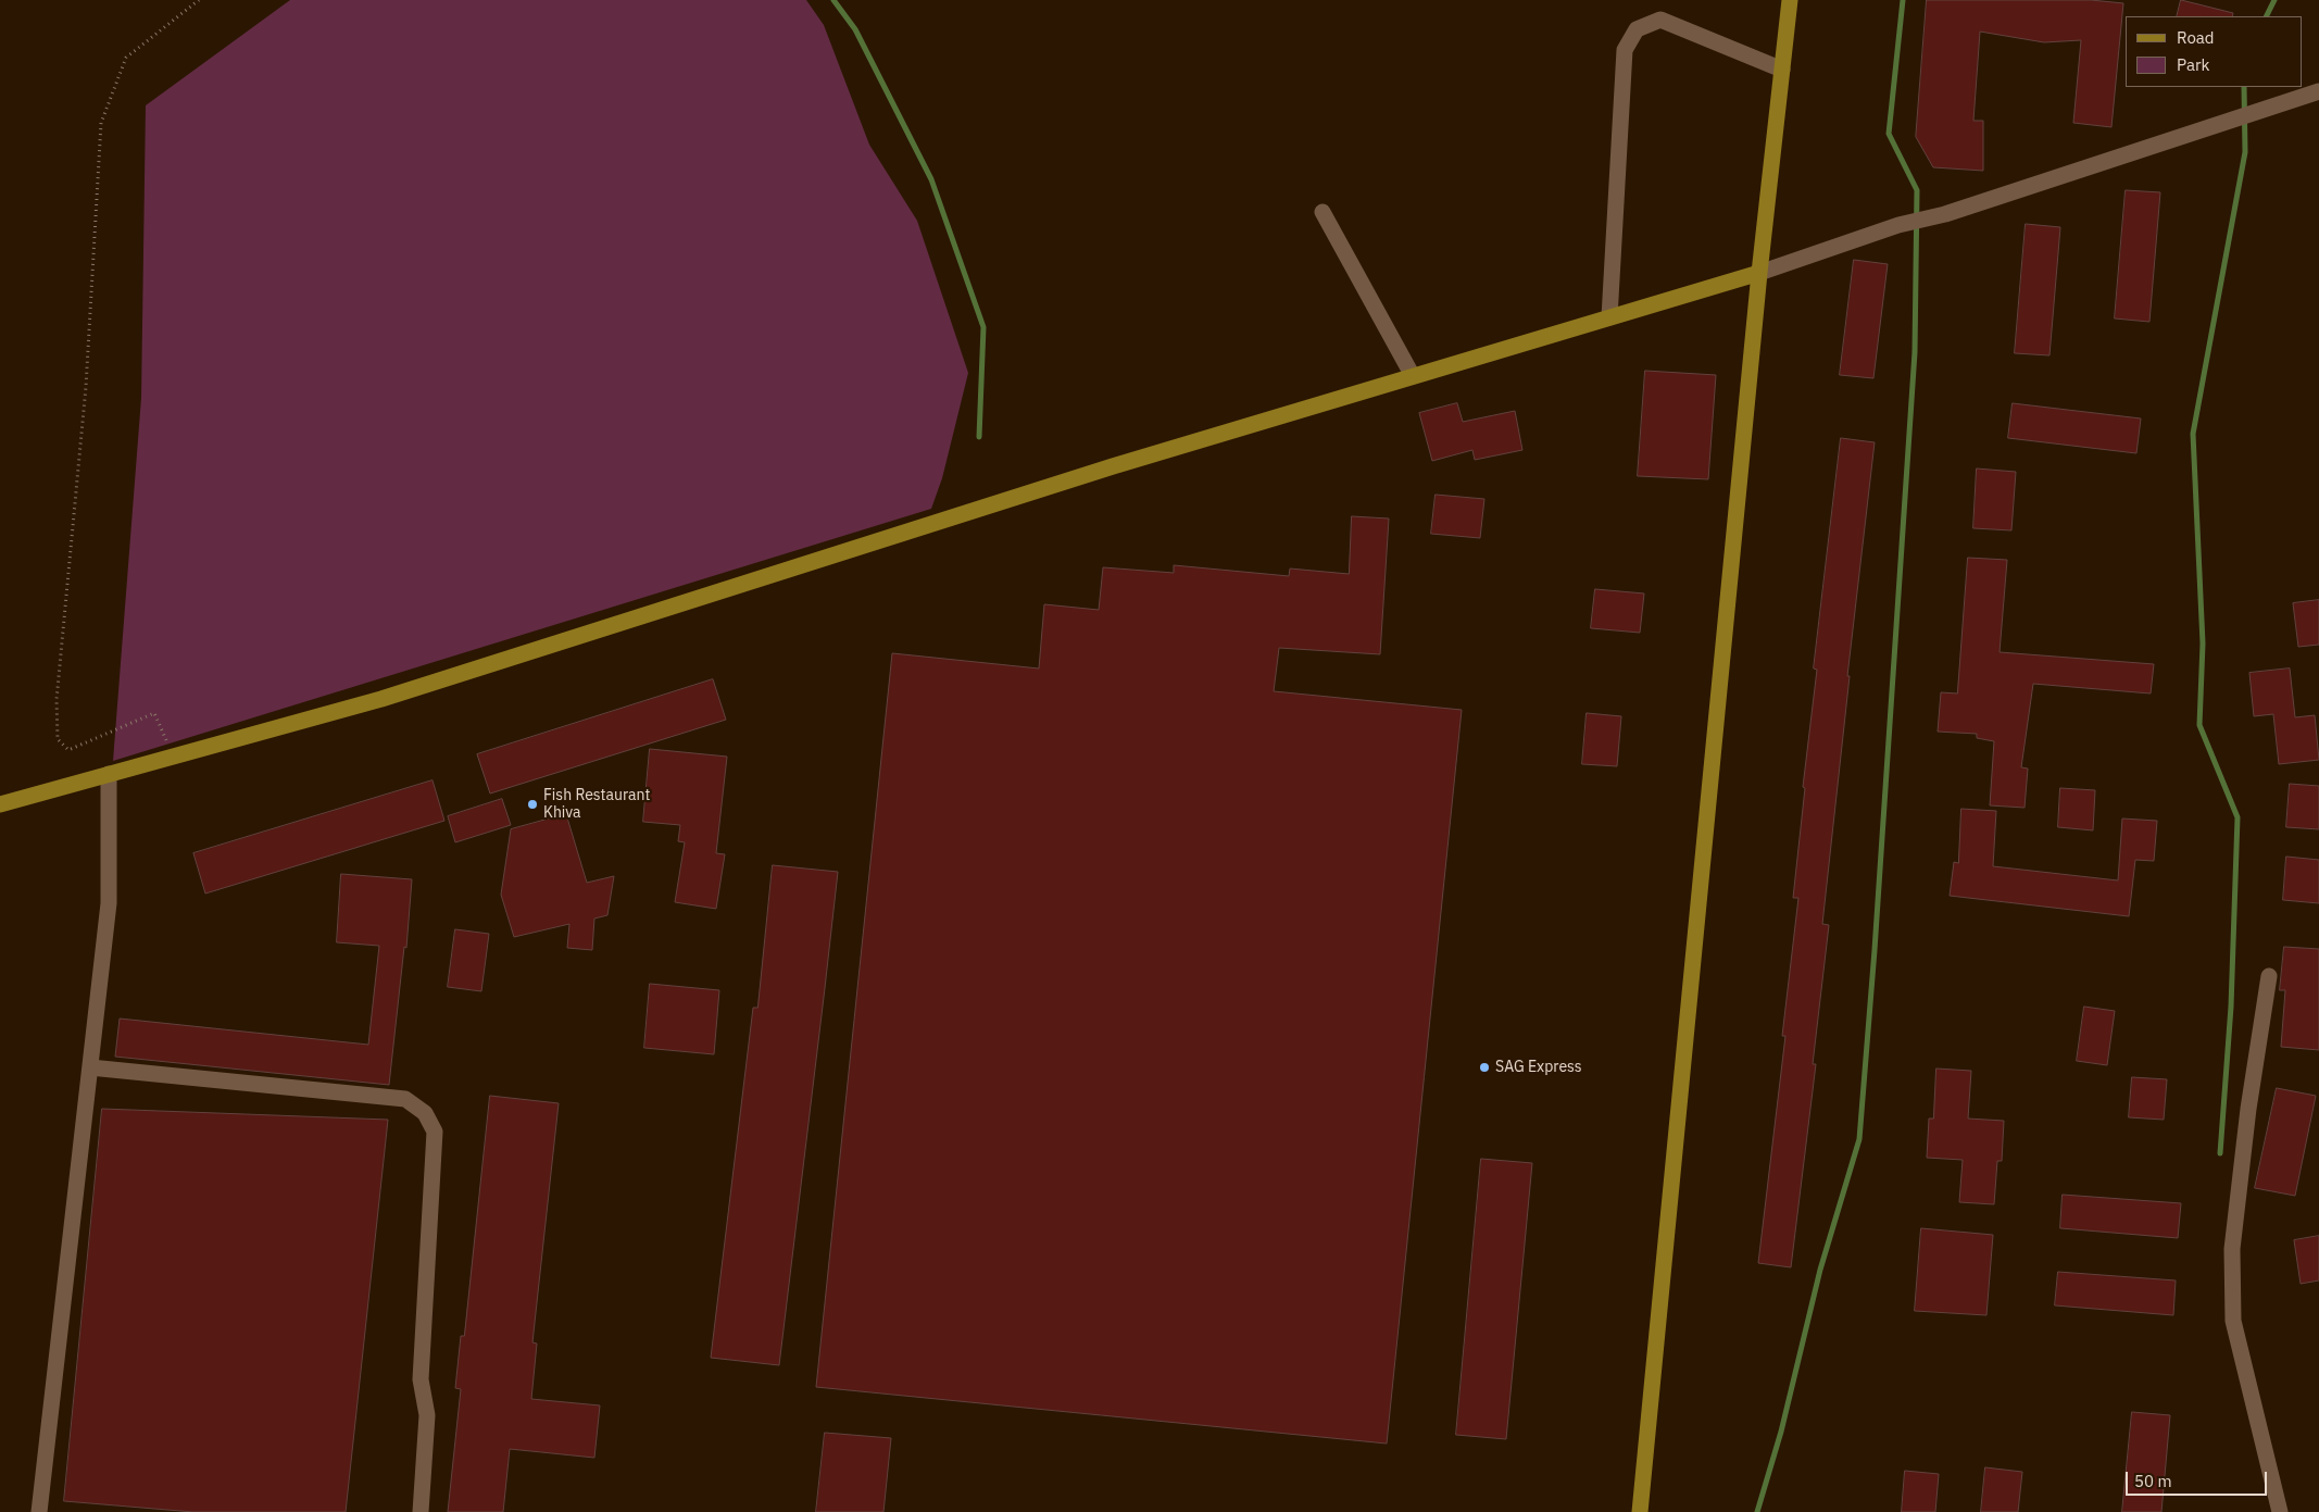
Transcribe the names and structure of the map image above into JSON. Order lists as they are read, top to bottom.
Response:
{
  "places": ["Fish Restaurant Khiva", "SAG Express"],
  "legend": ["Road", "Park"],
  "scale_bar": "50 m"
}
